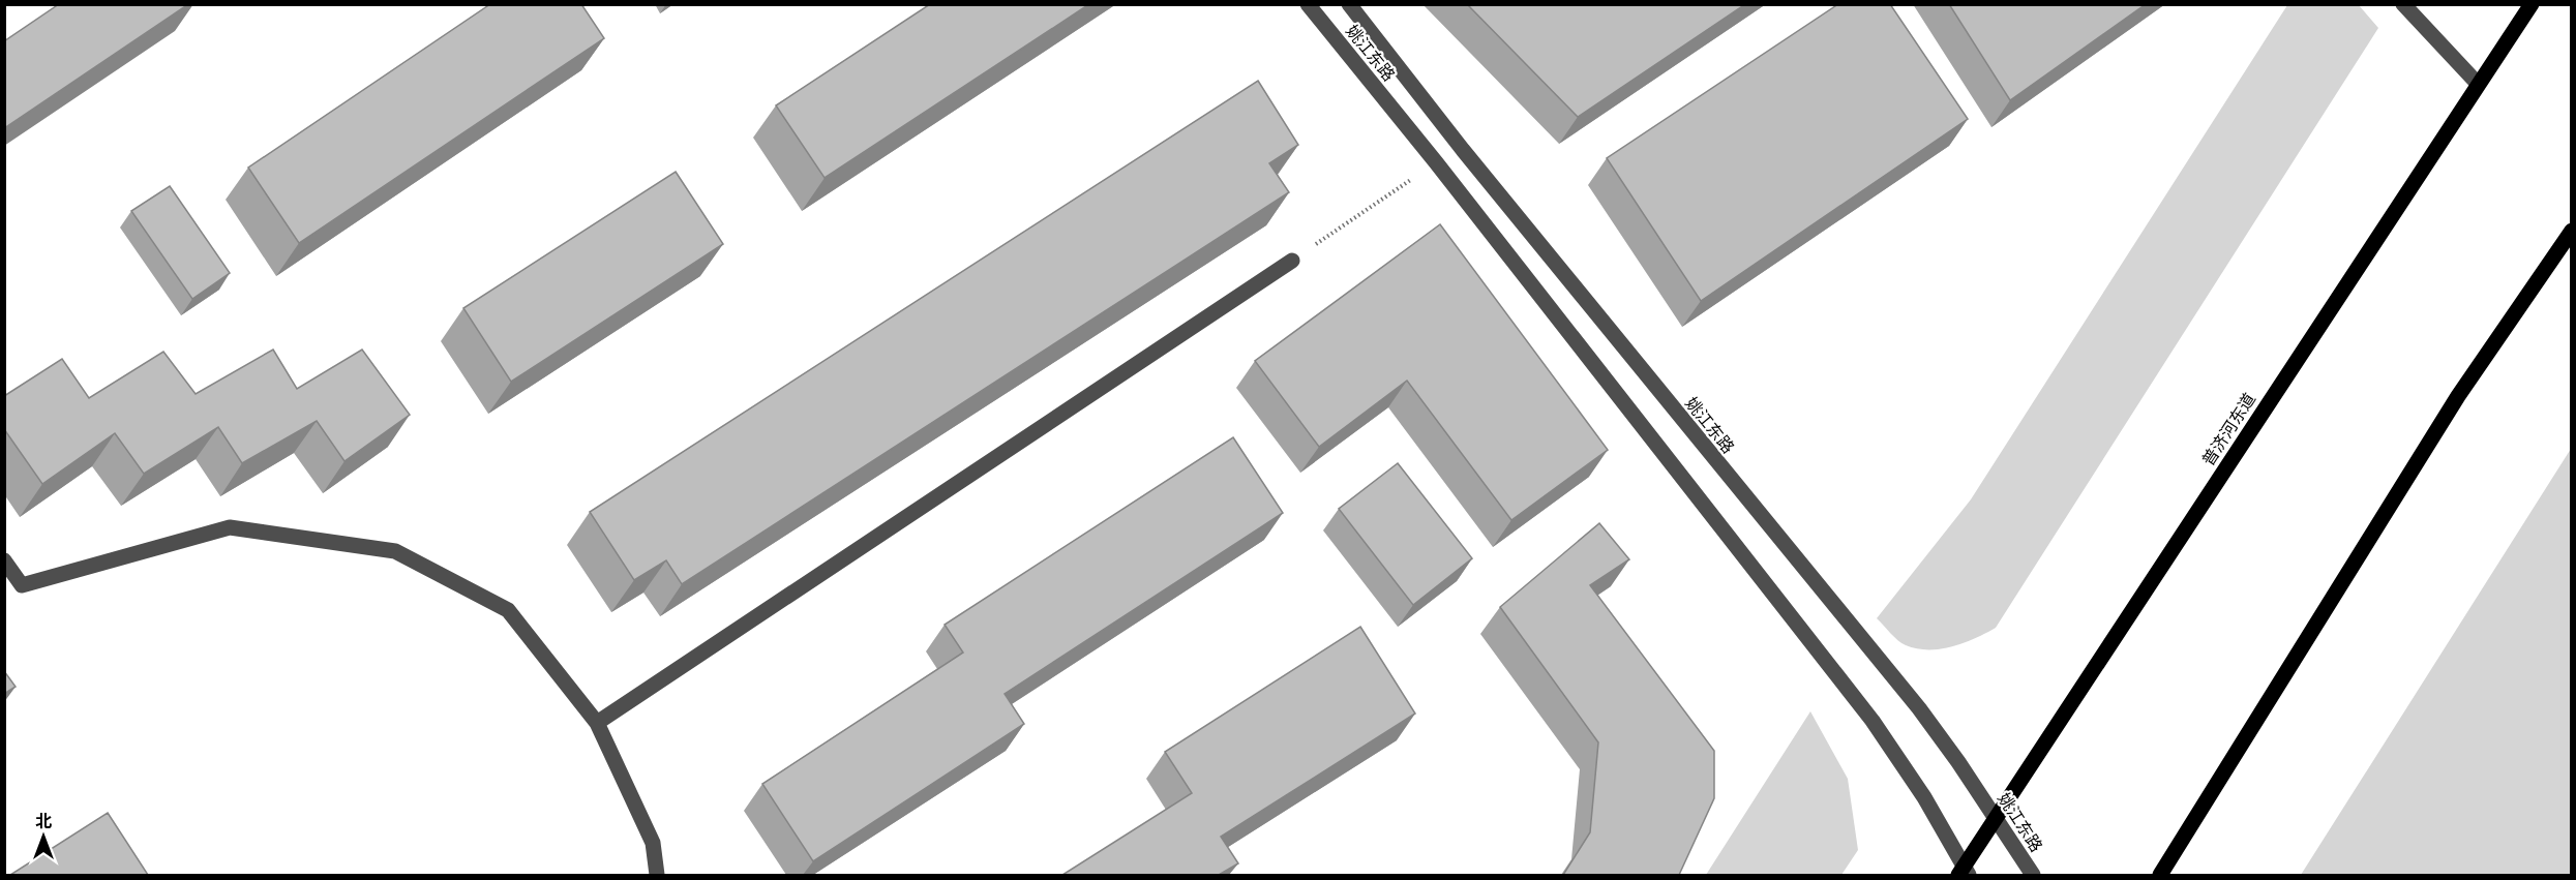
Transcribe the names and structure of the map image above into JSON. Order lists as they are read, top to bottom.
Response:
{
  "streets": {
    "main road": ["普济河东道"],
    "street": ["姚江东路"]
  },
  "crossings": [
    ["姚江东路", "普济河东道"]
  ],
  "north": "top"
}
